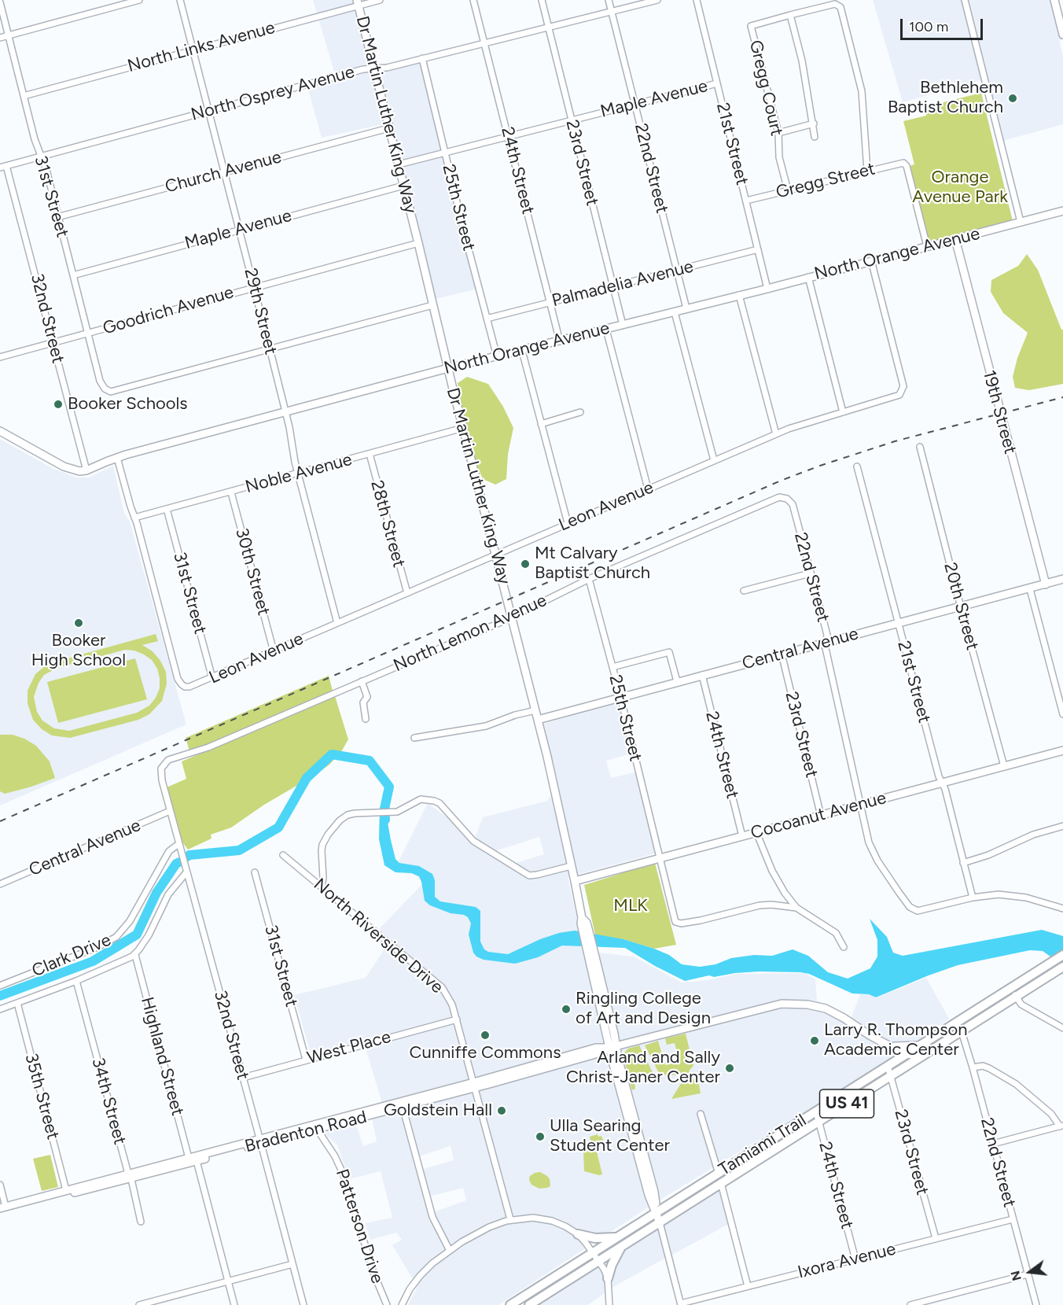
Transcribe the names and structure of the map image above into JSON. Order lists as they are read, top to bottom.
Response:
{
  "streets": {
    "main road": ["US 41", "Tamiami Trail"],
    "street": [
      "North Links Avenue",
      "Gregg Court",
      "North Osprey Avenue",
      "Maple Avenue",
      "Dr Martin Luther King Way",
      "21st Street",
      "23rd Street",
      "22nd Street",
      "24th Street",
      "Church Avenue",
      "Gregg Street",
      "31st Street",
      "25th Street",
      "North Orange Avenue",
      "Palmadelia Avenue",
      "Goodrich Avenue",
      "29th Street",
      "32nd Street",
      "19th Street",
      "Noble Avenue",
      "Leon Avenue",
      "28th Street",
      "30th Street",
      "20th Street",
      "North Lemon Avenue",
      "Central Avenue",
      "Cocoanut Avenue",
      "North Riverside Drive",
      "Clark Drive",
      "West Place",
      "Highland Street",
      "35th Street",
      "34th Street",
      "Bradenton Road",
      "Patterson Drive",
      "Ixora Avenue"
    ]
  },
  "crossings": [
    ["North Links Avenue", "Dr Martin Luther King Way"],
    ["North Links Avenue", "31st Street"],
    ["North Links Avenue", "29th Street"],
    ["Gregg Court", "Gregg Street"],
    ["North Osprey Avenue", "Dr Martin Luther King Way"],
    ["North Osprey Avenue", "23rd Street"],
    ["North Osprey Avenue", "22nd Street"],
    ["North Osprey Avenue", "24th Street"],
    ["North Osprey Avenue", "31st Street"],
    ["North Osprey Avenue", "25th Street"],
    ["North Osprey Avenue", "29th Street"],
    ["North Osprey Avenue", "32nd Street"],
    ["Maple Avenue", "Dr Martin Luther King Way"],
    ["Maple Avenue", "21st Street"],
    ["Maple Avenue", "23rd Street"],
    ["Maple Avenue", "22nd Street"],
    ["Maple Avenue", "24th Street"],
    ["Maple Avenue", "31st Street"],
    ["Maple Avenue", "25th Street"],
    ["Maple Avenue", "29th Street"],
    ["Dr Martin Luther King Way", "Church Avenue"],
    ["Dr Martin Luther King Way", "North Orange Avenue"],
    ["Dr Martin Luther King Way", "Goodrich Avenue"],
    ["Dr Martin Luther King Way", "Noble Avenue"],
    ["Dr Martin Luther King Way", "Leon Avenue"],
    ["Dr Martin Luther King Way", "North Lemon Avenue"],
    ["Dr Martin Luther King Way", "Central Avenue"],
    ["Dr Martin Luther King Way", "Cocoanut Avenue"],
    ["Dr Martin Luther King Way", "Bradenton Road"],
    ["Dr Martin Luther King Way", "Tamiami Trail"],
    ["21st Street", "22nd Street"],
    ["21st Street", "Gregg Street"],
    ["21st Street", "North Orange Avenue"],
    ["21st Street", "Palmadelia Avenue"],
    ["21st Street", "Central Avenue"],
    ["21st Street", "Cocoanut Avenue"],
    ["23rd Street", "North Orange Avenue"],
    ["23rd Street", "Palmadelia Avenue"],
    ["23rd Street", "Central Avenue"],
    ["23rd Street", "Cocoanut Avenue"],
    ["23rd Street", "Tamiami Trail"],
    ["23rd Street", "Ixora Avenue"],
    ["22nd Street", "North Orange Avenue"],
    ["22nd Street", "Palmadelia Avenue"],
    ["22nd Street", "North Lemon Avenue"],
    ["22nd Street", "Central Avenue"],
    ["22nd Street", "Cocoanut Avenue"],
    ["22nd Street", "Tamiami Trail"],
    ["22nd Street", "Ixora Avenue"],
    ["24th Street", "North Orange Avenue"],
    ["24th Street", "Palmadelia Avenue"],
    ["24th Street", "Central Avenue"],
    ["24th Street", "Cocoanut Avenue"],
    ["24th Street", "Tamiami Trail"],
    ["24th Street", "Ixora Avenue"],
    ["Church Avenue", "31st Street"],
    ["Church Avenue", "29th Street"],
    ["Gregg Street", "North Orange Avenue"],
    ["31st Street", "Goodrich Avenue"],
    ["31st Street", "29th Street"],
    ["31st Street", "Noble Avenue"],
    ["31st Street", "Leon Avenue"],
    ["31st Street", "West Place"],
    ["25th Street", "North Orange Avenue"],
    ["25th Street", "Palmadelia Avenue"],
    ["25th Street", "North Lemon Avenue"],
    ["25th Street", "Central Avenue"],
    ["25th Street", "Cocoanut Avenue"],
    ["North Orange Avenue", "29th Street"],
    ["North Orange Avenue", "32nd Street"],
    ["North Orange Avenue", "19th Street"],
    ["North Orange Avenue", "Leon Avenue"],
    ["Goodrich Avenue", "29th Street"],
    ["Goodrich Avenue", "32nd Street"],
    ["29th Street", "Noble Avenue"],
    ["29th Street", "Leon Avenue"],
    ["32nd Street", "North Lemon Avenue"],
    ["32nd Street", "Central Avenue"],
    ["32nd Street", "Clark Drive"],
    ["32nd Street", "West Place"],
    ["32nd Street", "Bradenton Road"],
    ["19th Street", "Central Avenue"],
    ["Noble Avenue", "Leon Avenue"],
    ["Noble Avenue", "28th Street"],
    ["Noble Avenue", "30th Street"],
    ["Leon Avenue", "28th Street"],
    ["Leon Avenue", "30th Street"],
    ["20th Street", "Central Avenue"],
    ["20th Street", "Cocoanut Avenue"],
    ["North Riverside Drive", "West Place"],
    ["North Riverside Drive", "Bradenton Road"],
    ["Highland Street", "Bradenton Road"],
    ["35th Street", "Bradenton Road"],
    ["34th Street", "Bradenton Road"],
    ["Bradenton Road", "Tamiami Trail"],
    ["Bradenton Road", "Patterson Drive"]
  ],
  "parks": ["Orange Avenue Park", "MLK"],
  "places": [
    "Bethlehem Baptist Church",
    "Booker Schools",
    "Mt Calvary Baptist Church",
    "Booker High School",
    "Ringling College of Art and Design",
    "Cunniffe Commons",
    "Larry R. Thompson Academic Center",
    "Arland and Sally Christ-Janer Center",
    "Goldstein Hall",
    "Ulla Searing Student Center"
  ],
  "scale_bar": "100 m",
  "north": "left"
}
